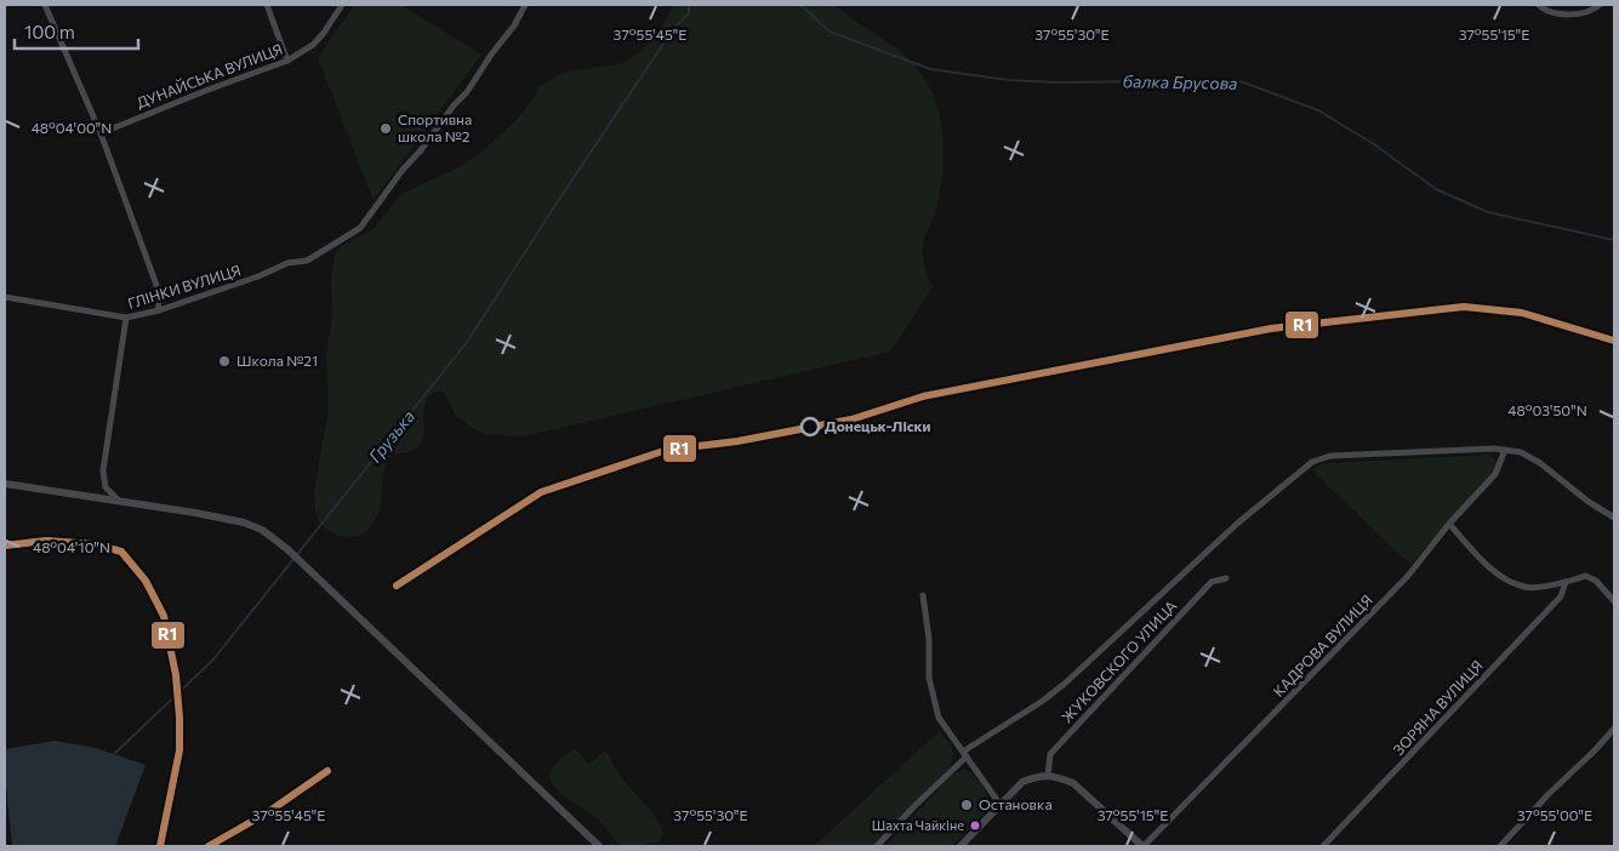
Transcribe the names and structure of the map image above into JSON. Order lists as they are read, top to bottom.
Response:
{
  "streets": {
    "street": [
      "ДУНАЙСЬКА ВУЛИЦЯ",
      "ГЛІНКИ ВУЛИЦЯ",
      "КАДРОВА ВУЛИЦЯ",
      "ЖУКОВСКОГО УЛИЦА",
      "ЗОРЯНА ВУЛИЦЯ"
    ]
  },
  "water": ["балка Брусова", "Грузька"],
  "places": [
    "Спортивна школа №2",
    "Школа №21",
    "Донецьк-Ліски",
    "Остановка",
    "Шахта Чайкіне"
  ],
  "lines": ["transit line R1"],
  "scale_bar": "100 m",
  "coordinates": [
    "37°55'45\"E",
    "37°55'30\"E",
    "37°55'15\"E",
    "48°04'00\"N",
    "48°03'50\"N",
    "48°04'10\"N",
    "37°55'00\"E"
  ]
}
